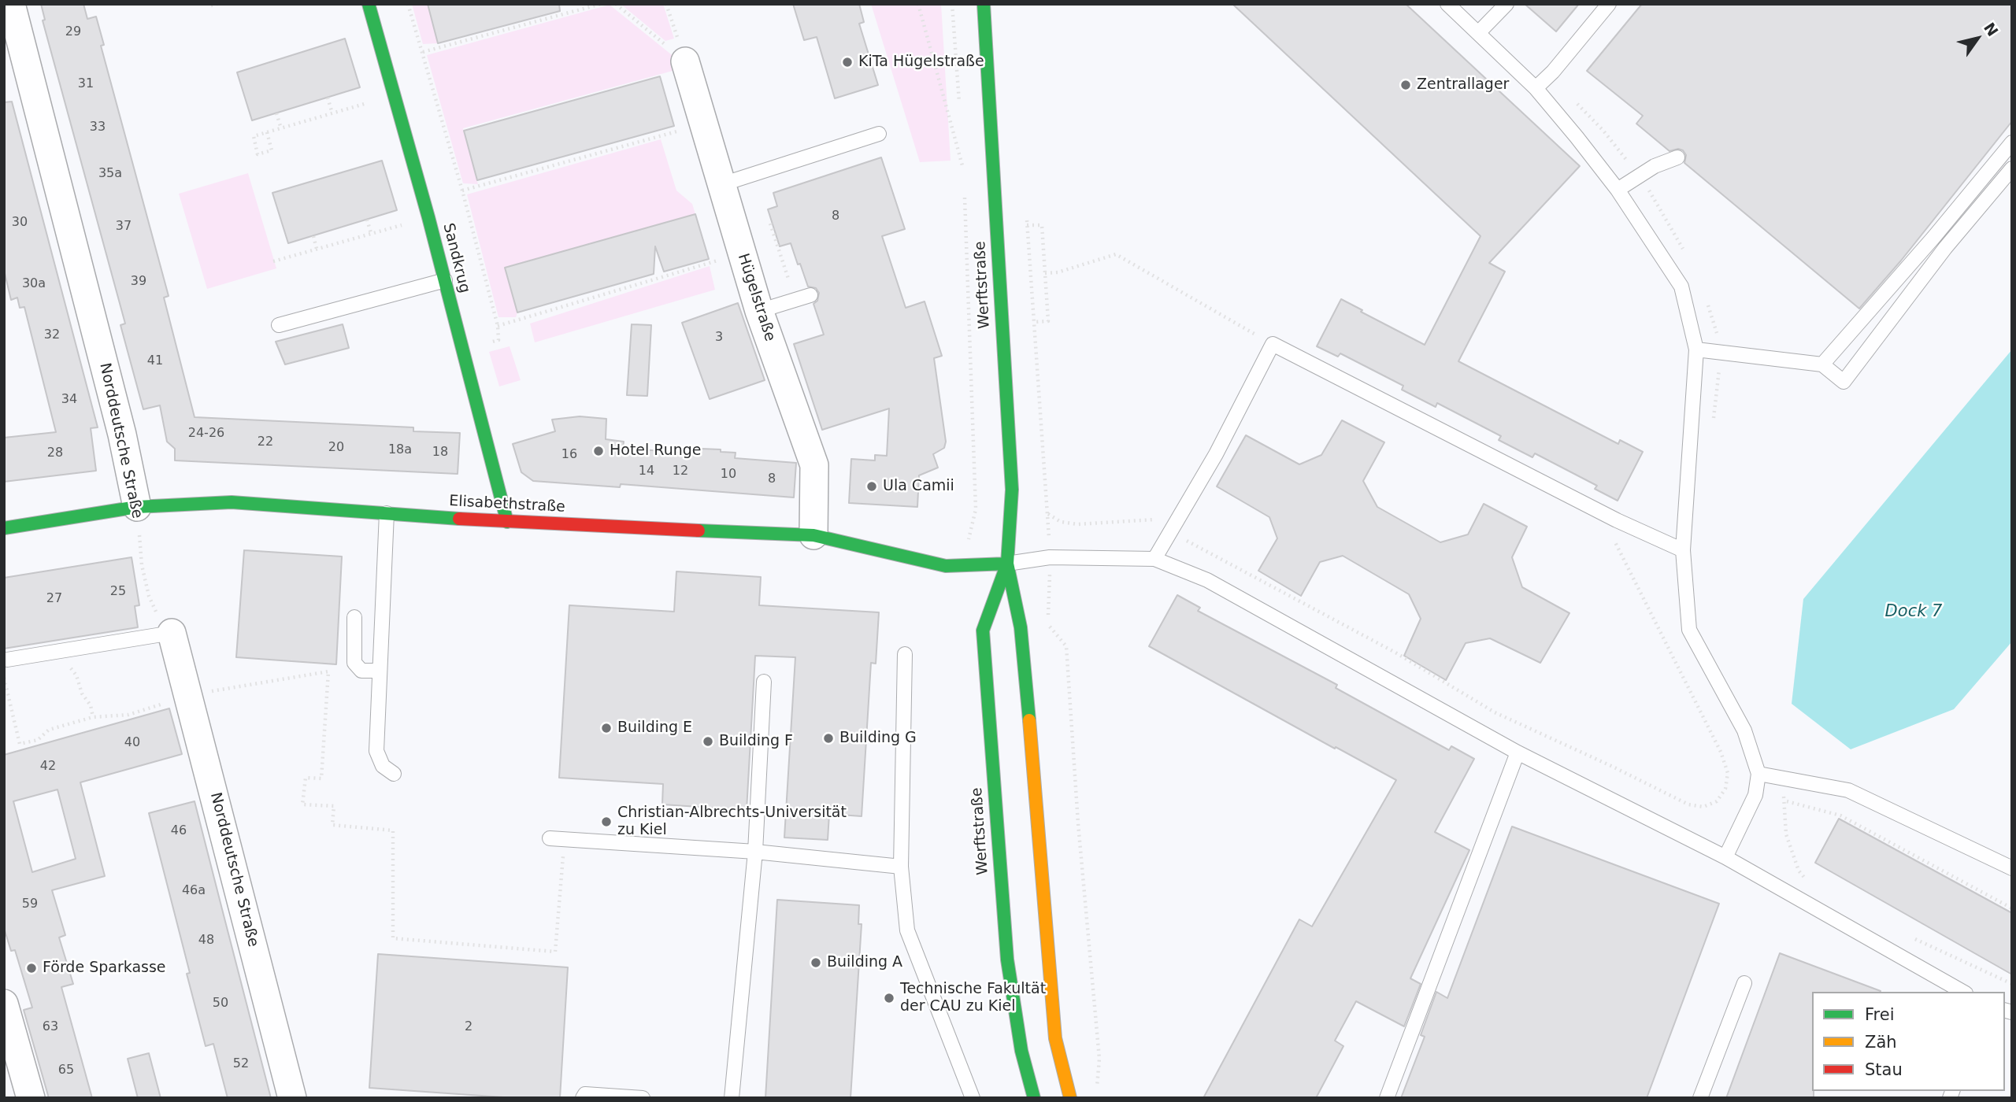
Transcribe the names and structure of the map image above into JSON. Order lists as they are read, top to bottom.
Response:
{
  "streets": {
    "main road": ["Sandkrug", "Werftstraße", "Elisabethstraße"],
    "street": ["Hügelstraße", "Norddeutsche Straße"]
  },
  "crossings": [
    ["Sandkrug", "Elisabethstraße"],
    ["Werftstraße", "Elisabethstraße"],
    ["Hügelstraße", "Elisabethstraße"],
    ["Norddeutsche Straße", "Elisabethstraße"]
  ],
  "water": ["Dock 7"],
  "places": [
    "KiTa Hügelstraße",
    "Zentrallager",
    "Hotel Runge",
    "Ula Camii",
    "Building E",
    "Building G",
    "Building F",
    "Christian-Albrechts-Universität zu Kiel",
    "Building A",
    "Förde Sparkasse",
    "Technische Fakultät der CAU zu Kiel"
  ],
  "house_numbers": [
    "29",
    "31",
    "33",
    "35a",
    "8",
    "30",
    "37",
    "39",
    "30a",
    "32",
    "3",
    "41",
    "34",
    "24-26",
    "22",
    "20",
    "18a",
    "18",
    "28",
    "16",
    "14",
    "12",
    "10",
    "8",
    "25",
    "27",
    "40",
    "42",
    "46",
    "46a",
    "59",
    "48",
    "50",
    "63",
    "2",
    "52",
    "65"
  ],
  "legend": ["Frei", "Zäh", "Stau"],
  "north": "top right"
}
